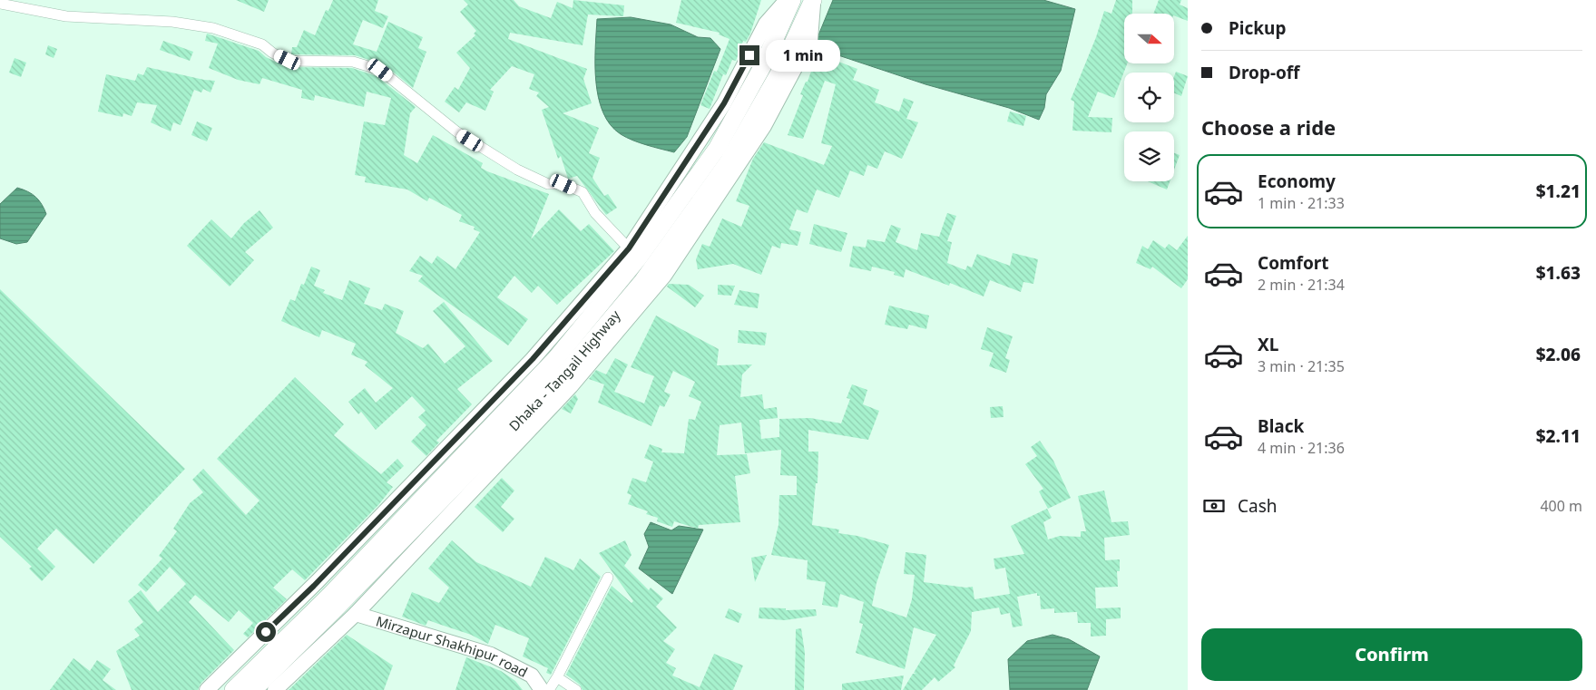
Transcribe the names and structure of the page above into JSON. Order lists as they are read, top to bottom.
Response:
{
  "streets": {
    "highway": ["Dhaka - Tangail Highway"],
    "main road": ["Mirzapur Shakhipur road"]
  },
  "north": "right",
  "page": {
    "banner": ["Pickup", "Drop-off"],
    "bubble": "1 min",
    "heading": "Choose a ride",
    "list": [
      {
        "name": "Economy",
        "note": "1 min · 21:33",
        "value": "$1.21"
      },
      {
        "name": "Comfort",
        "note": "2 min · 21:34",
        "value": "$1.63"
      },
      {
        "name": "XL",
        "note": "3 min · 21:35",
        "value": "$2.06"
      },
      {
        "name": "Black",
        "note": "4 min · 21:36",
        "value": "$2.11"
      }
    ],
    "pay": ["Cash", "400 m"],
    "buttons": "Confirm"
  }
}
